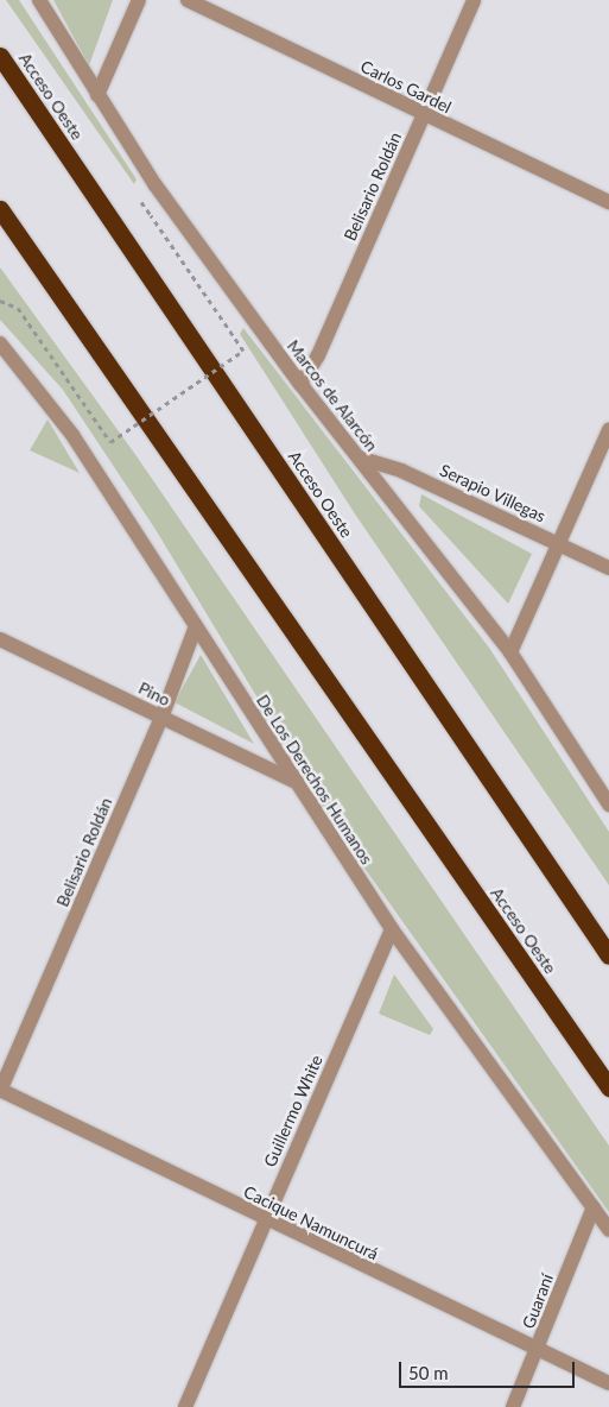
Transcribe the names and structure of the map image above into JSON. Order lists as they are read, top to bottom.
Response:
{
  "streets": {
    "highway": ["Acceso Oeste"],
    "street": [
      "Carlos Gardel",
      "Belisario Roldán",
      "Marcos de Alarcón",
      "Serapio Villegas",
      "Pino",
      "De Los Derechos Humanos",
      "Guillermo White",
      "Cacique Namuncurá",
      "Guaraní"
    ]
  },
  "crossings": [
    ["Carlos Gardel", "Belisario Roldán"],
    ["Belisario Roldán", "Marcos de Alarcón"],
    ["Belisario Roldán", "Pino"],
    ["Belisario Roldán", "De Los Derechos Humanos"],
    ["Belisario Roldán", "Cacique Namuncurá"],
    ["Marcos de Alarcón", "Serapio Villegas"],
    ["Pino", "De Los Derechos Humanos"],
    ["De Los Derechos Humanos", "Guillermo White"],
    ["De Los Derechos Humanos", "Guaraní"],
    ["Guillermo White", "Cacique Namuncurá"],
    ["Cacique Namuncurá", "Guaraní"]
  ],
  "scale_bar": "50 m"
}
